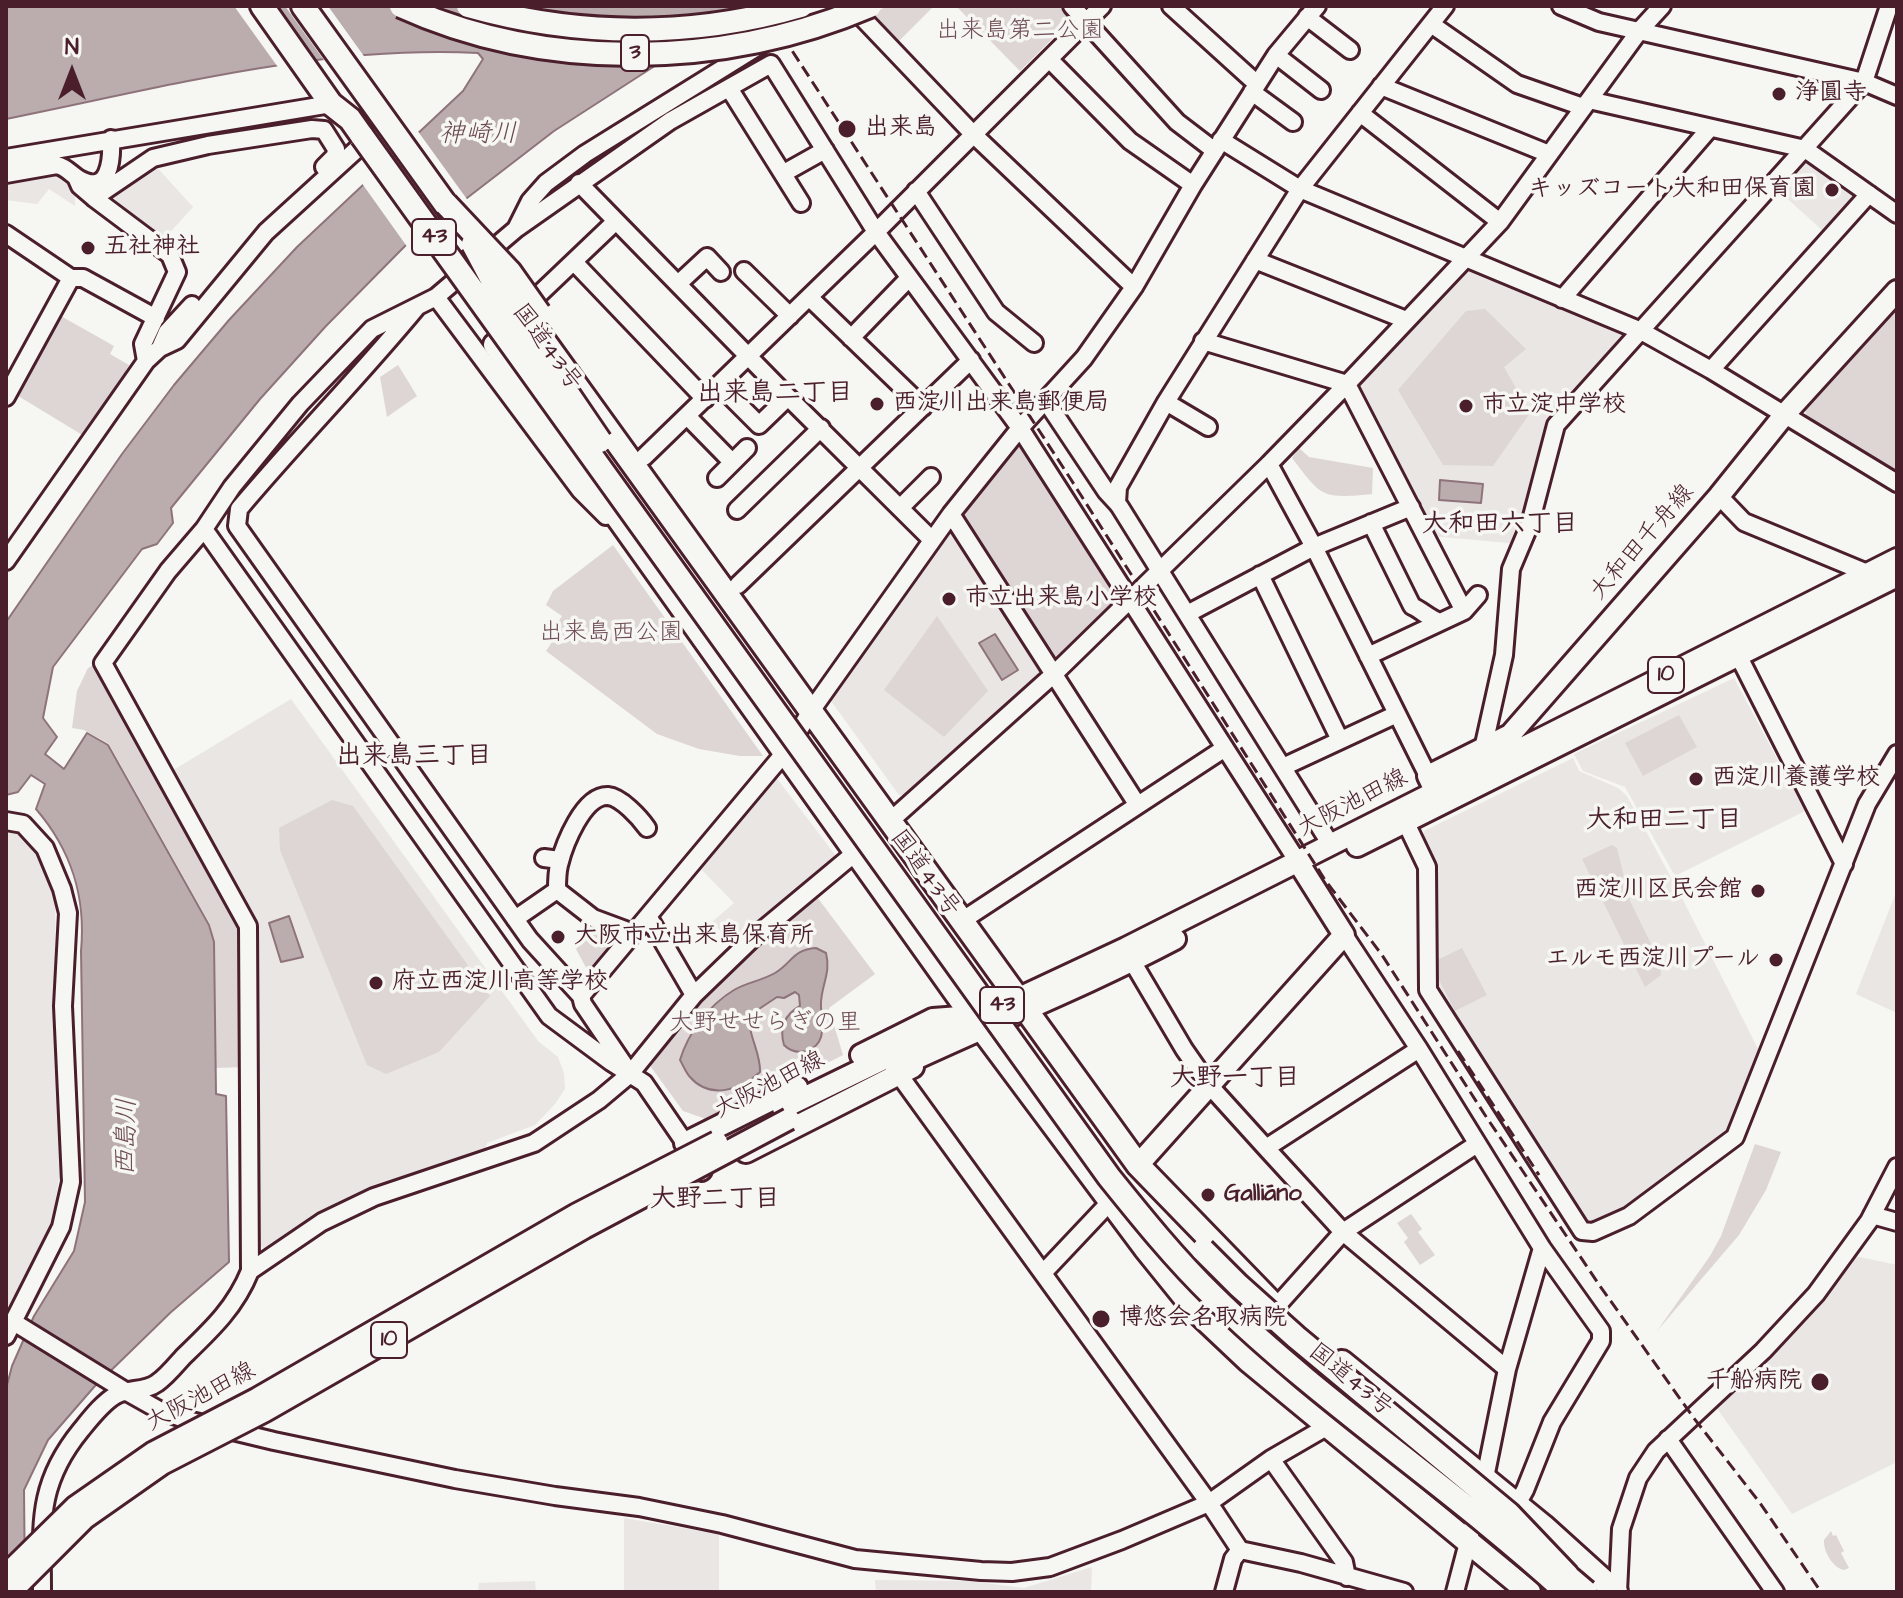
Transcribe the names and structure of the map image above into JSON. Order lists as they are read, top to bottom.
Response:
{
  "streets": {
    "highway": ["3", "43", "国道43号"],
    "main road": ["大和田千舟線", "10", "大阪池田線"]
  },
  "crossings": [
    ["国道43号", "大阪池田線"],
    ["大和田千舟線", "大阪池田線"]
  ],
  "districts": [
    "出来島二丁目",
    "大和田六丁目",
    "出来島三丁目",
    "大和田二丁目",
    "大野一丁目",
    "大野二丁目"
  ],
  "water": ["神崎川", "西島川"],
  "parks": ["出来島第二公園", "出来島西公園", "大野せせらぎの里"],
  "places": [
    "浄圓寺",
    "出来島",
    "キッズコート大和田保育園",
    "五社神社",
    "西淀川出来島郵便局",
    "市立淀中学校",
    "市立出来島小学校",
    "西淀川養護学校",
    "西淀川区民会館",
    "大阪市立出来島保育所",
    "エルモ西淀川プール",
    "府立西淀川高等学校",
    "Galliāno",
    "博悠会名取病院",
    "千船病院"
  ],
  "north": "top"
}
